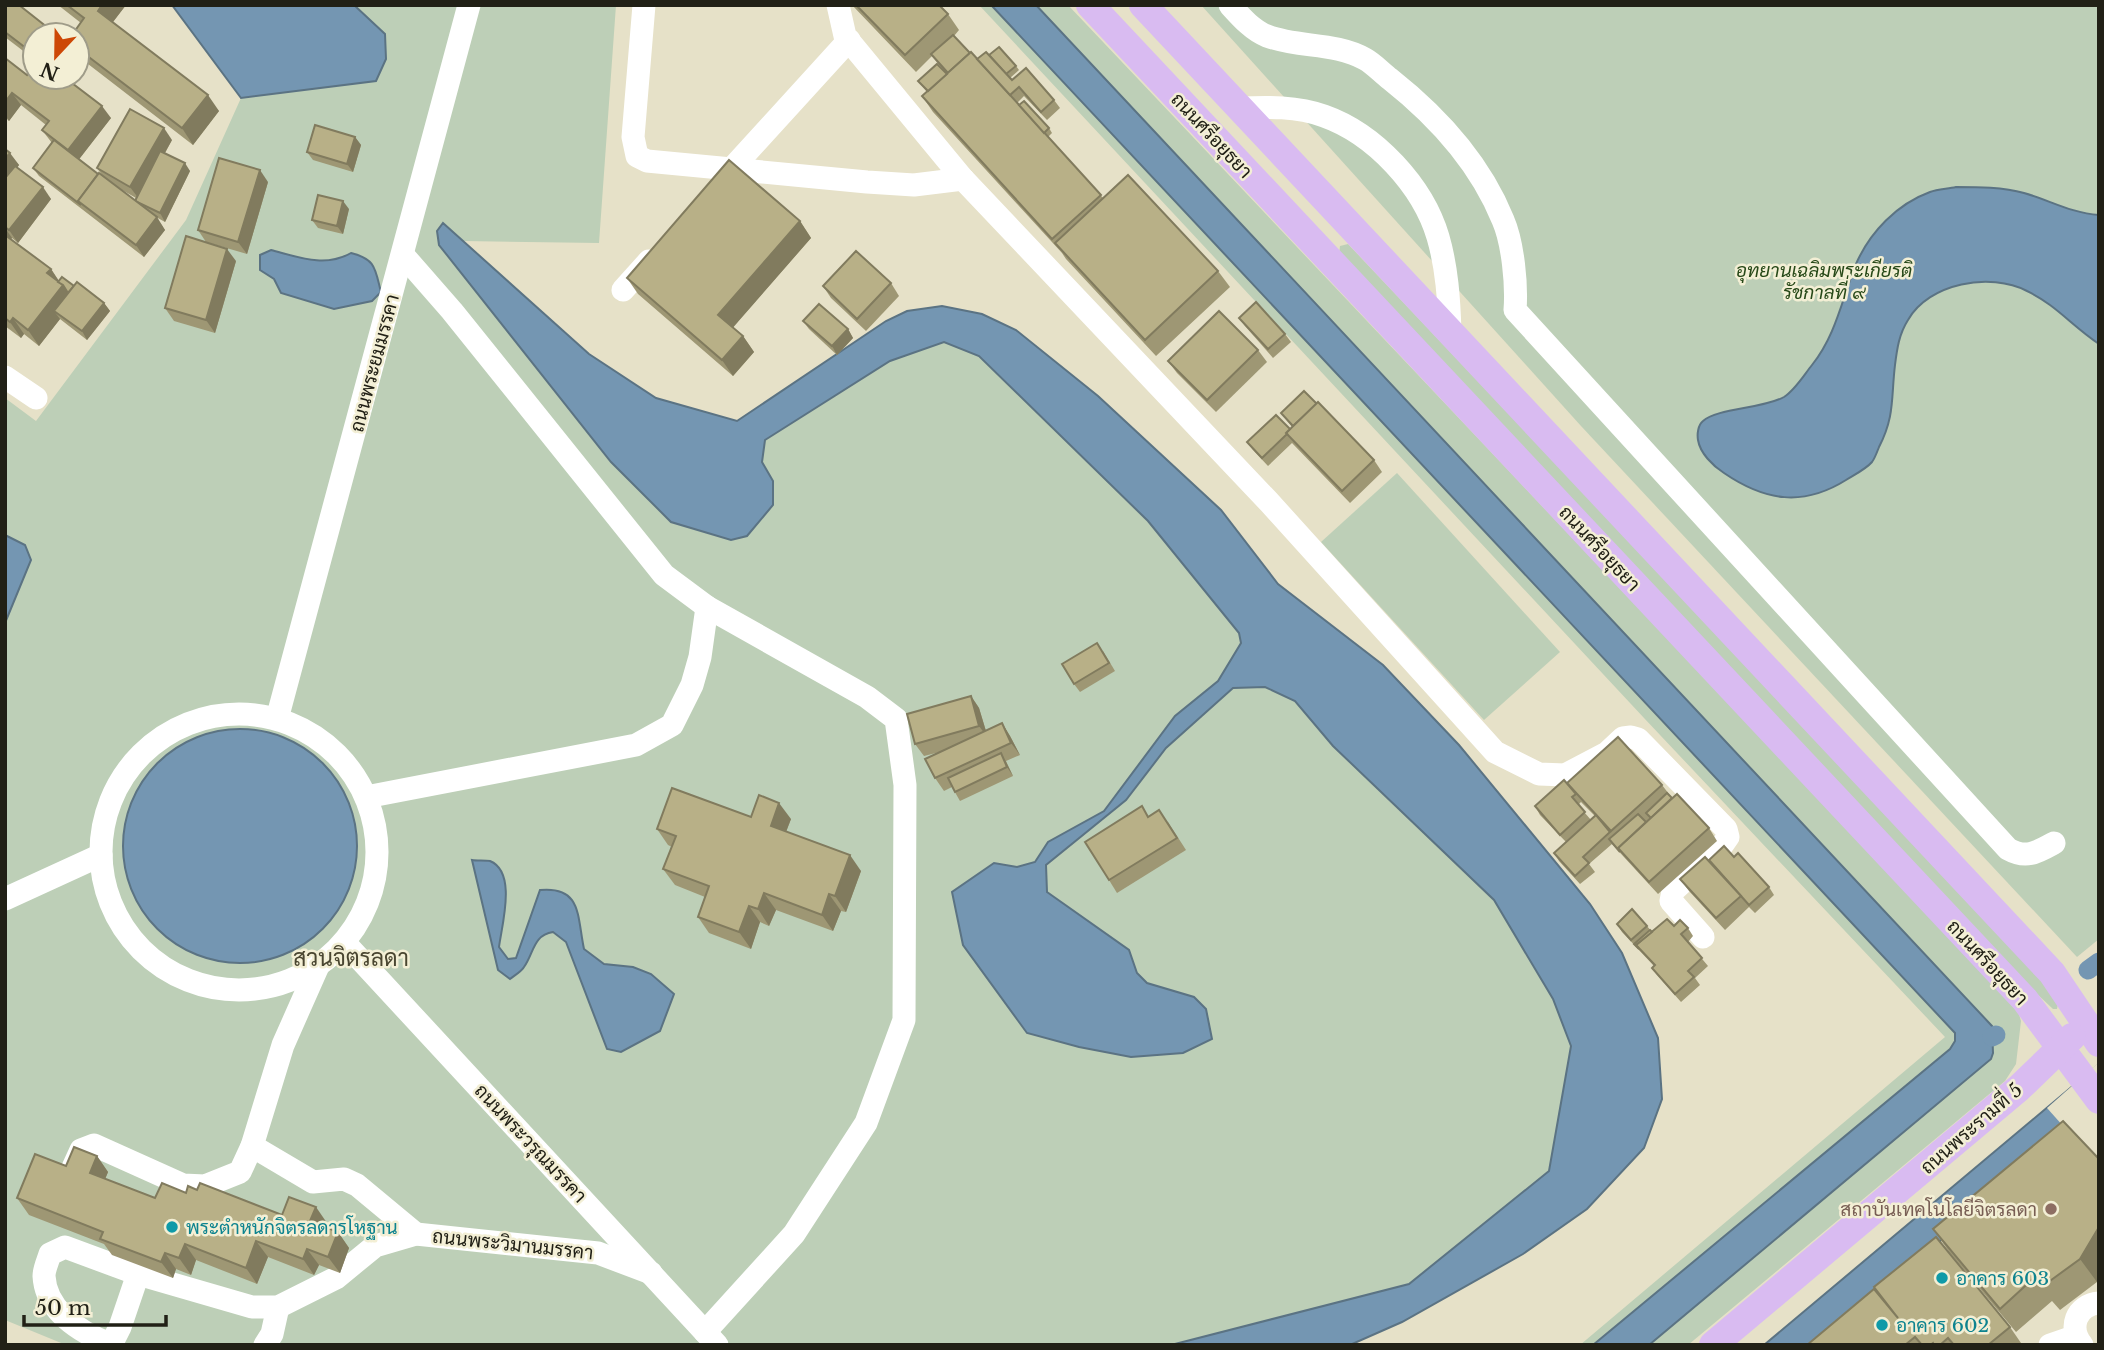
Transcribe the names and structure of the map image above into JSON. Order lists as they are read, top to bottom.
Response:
{
  "streets": {
    "main road": ["ถนนศรีอยุธยา", "ถนนพระรามที่ 5"],
    "street": ["ถนนพระยมมรรคา", "ถนนพระวรุณมรรคา", "ถนนพระวิมานมรรคา"]
  },
  "crossings": [
    ["ถนนศรีอยุธยา", "ถนนพระรามที่ 5"],
    ["ถนนพระวรุณมรรคา", "ถนนพระวิมานมรรคา"]
  ],
  "districts": ["สวนจิตรลดา"],
  "parks": ["อุทยานเฉลิมพระเกียรติ รัชกาลที่ ๙"],
  "places": [
    "สถาบันเทคโนโลยีจิตรลดา",
    "พระตำหนักจิตรลดารโหฐาน",
    "อาคาร 603",
    "อาคาร 602"
  ],
  "scale_bar": "50 m",
  "north": "bottom"
}
